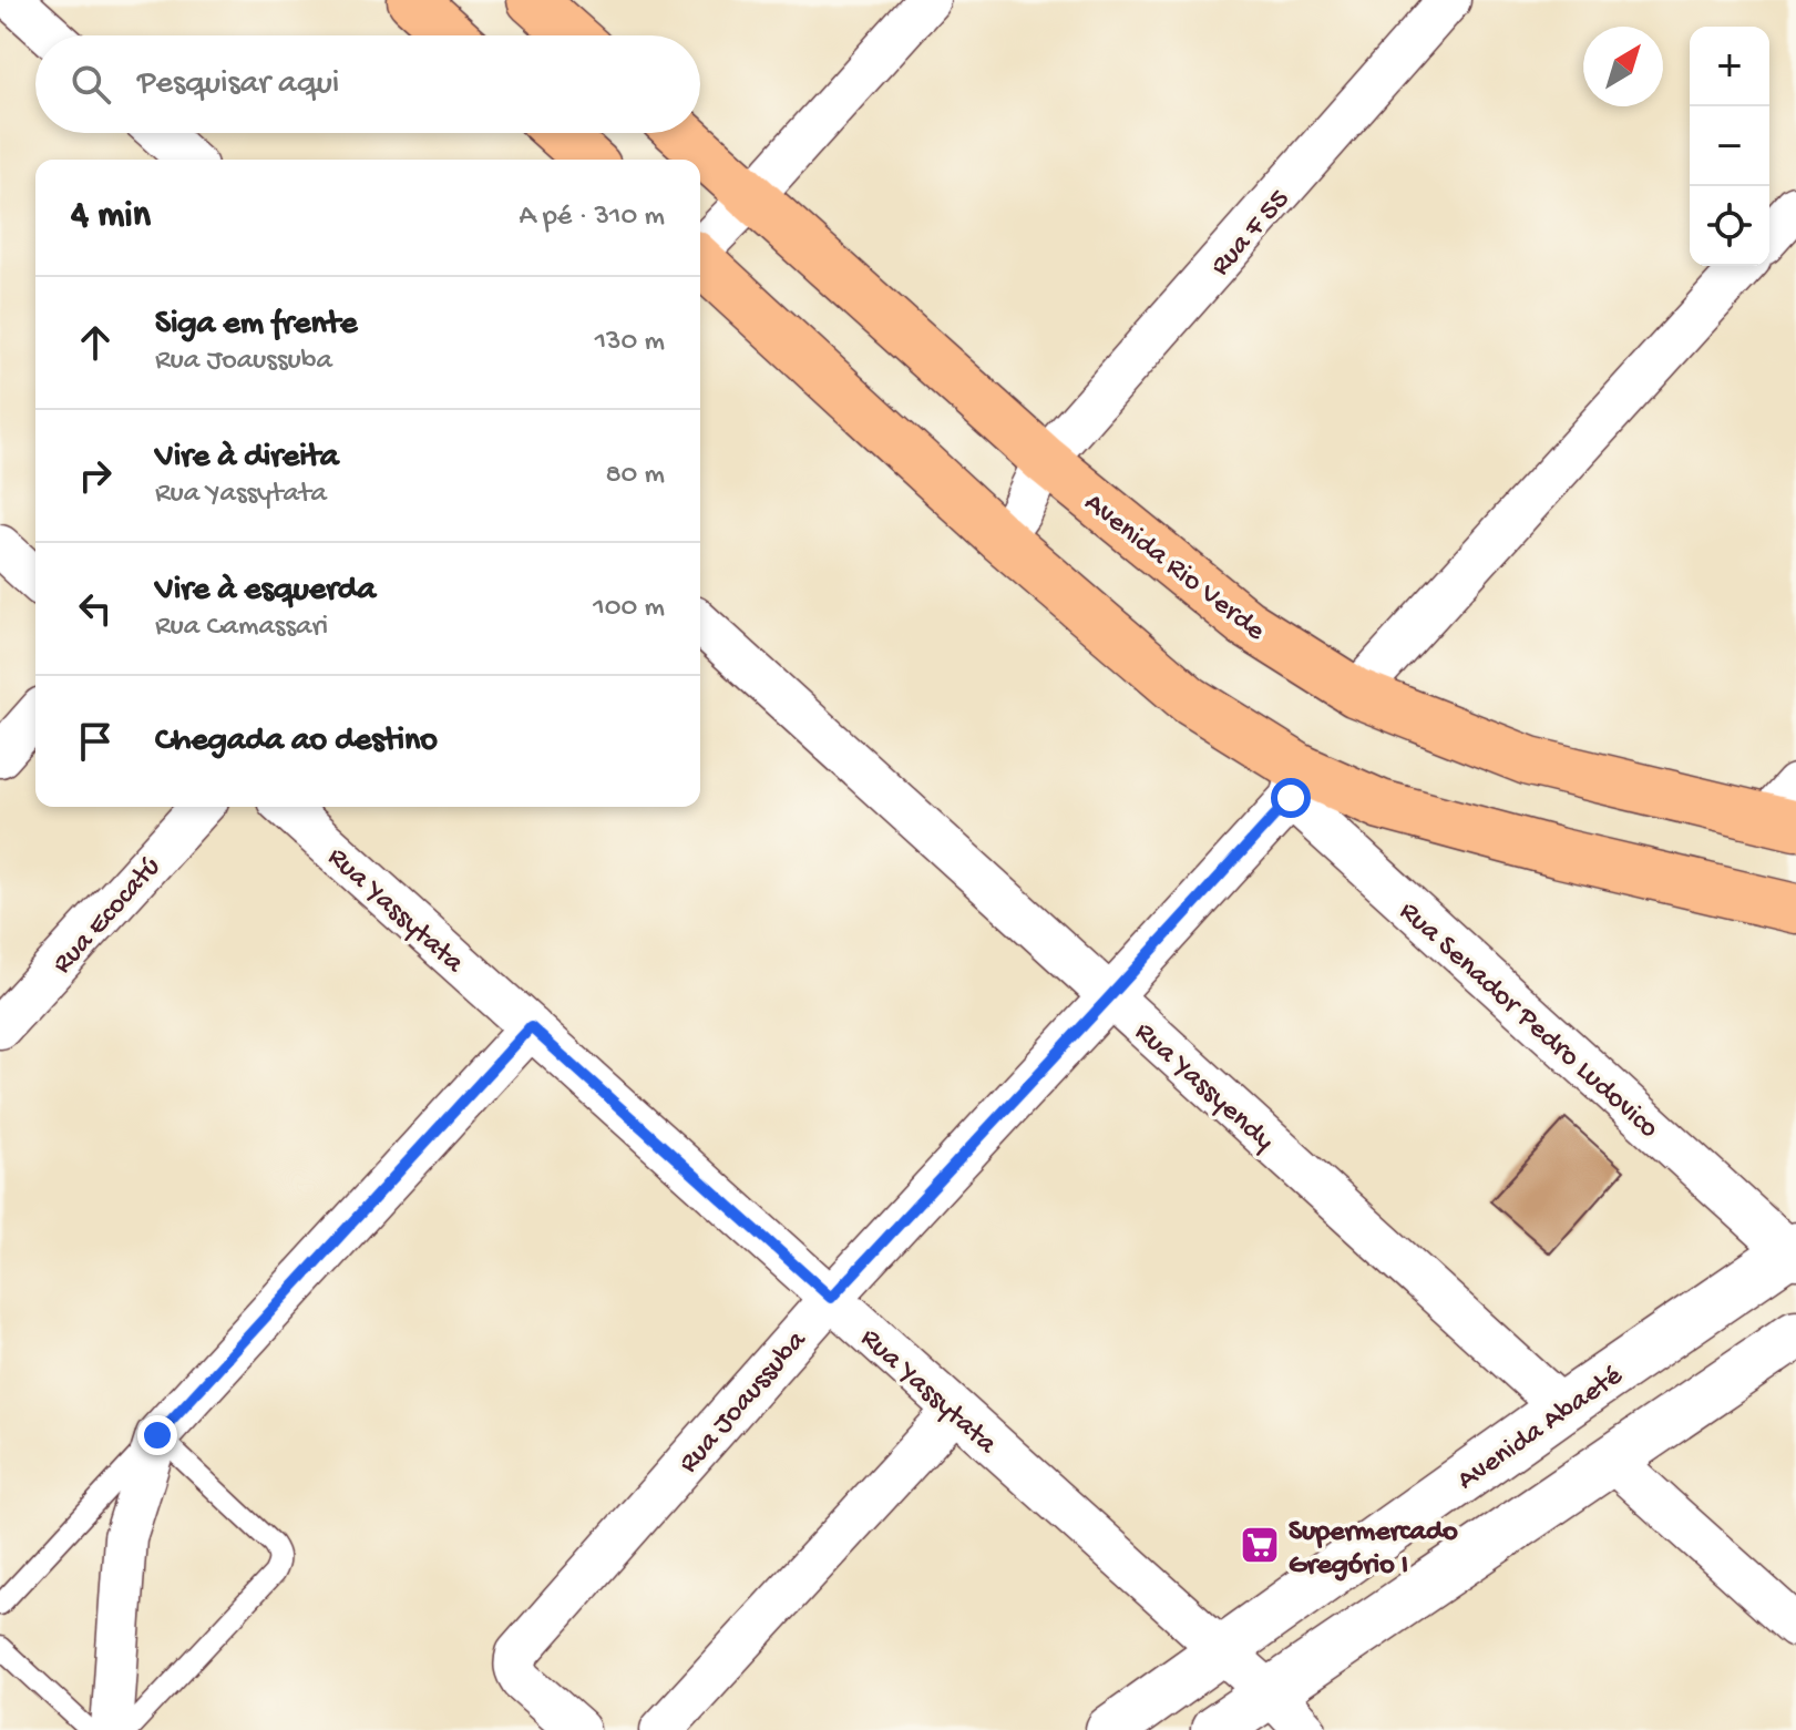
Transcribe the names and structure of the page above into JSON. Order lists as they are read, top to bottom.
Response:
{
  "streets": {
    "main road": ["Avenida Rio Verde"],
    "street": [
      "Rua F 55",
      "Rua Yassytata",
      "Rua Ecocatú",
      "Rua Senador Pedro Ludovico",
      "Rua Yassyendy",
      "Rua Joaussuba",
      "Avenida Abaeté"
    ]
  },
  "crossings": [
    ["Rua F 55", "Avenida Rio Verde"],
    ["Rua Yassytata", "Rua Joaussuba"],
    ["Rua Yassytata", "Avenida Abaeté"],
    ["Rua Senador Pedro Ludovico", "Rua Joaussuba"],
    ["Rua Senador Pedro Ludovico", "Avenida Abaeté"],
    ["Rua Yassyendy", "Rua Joaussuba"],
    ["Rua Yassyendy", "Avenida Abaeté"]
  ],
  "places": {
    "supermarket": ["Supermercado Gregório I"]
  },
  "north": "top right",
  "page": {
    "map_buttons": ["+", "−"],
    "search": "Pesquisar aqui",
    "heading": ["4 min", "A pé · 310 m"],
    "list": [
      ["Siga em frente", "Rua Joaussuba", "130 m"],
      ["Vire à direita", "Rua Yassytata", "80 m"],
      ["Vire à esquerda", "Rua Camassari", "100 m"],
      "Chegada ao destino"
    ]
  }
}
